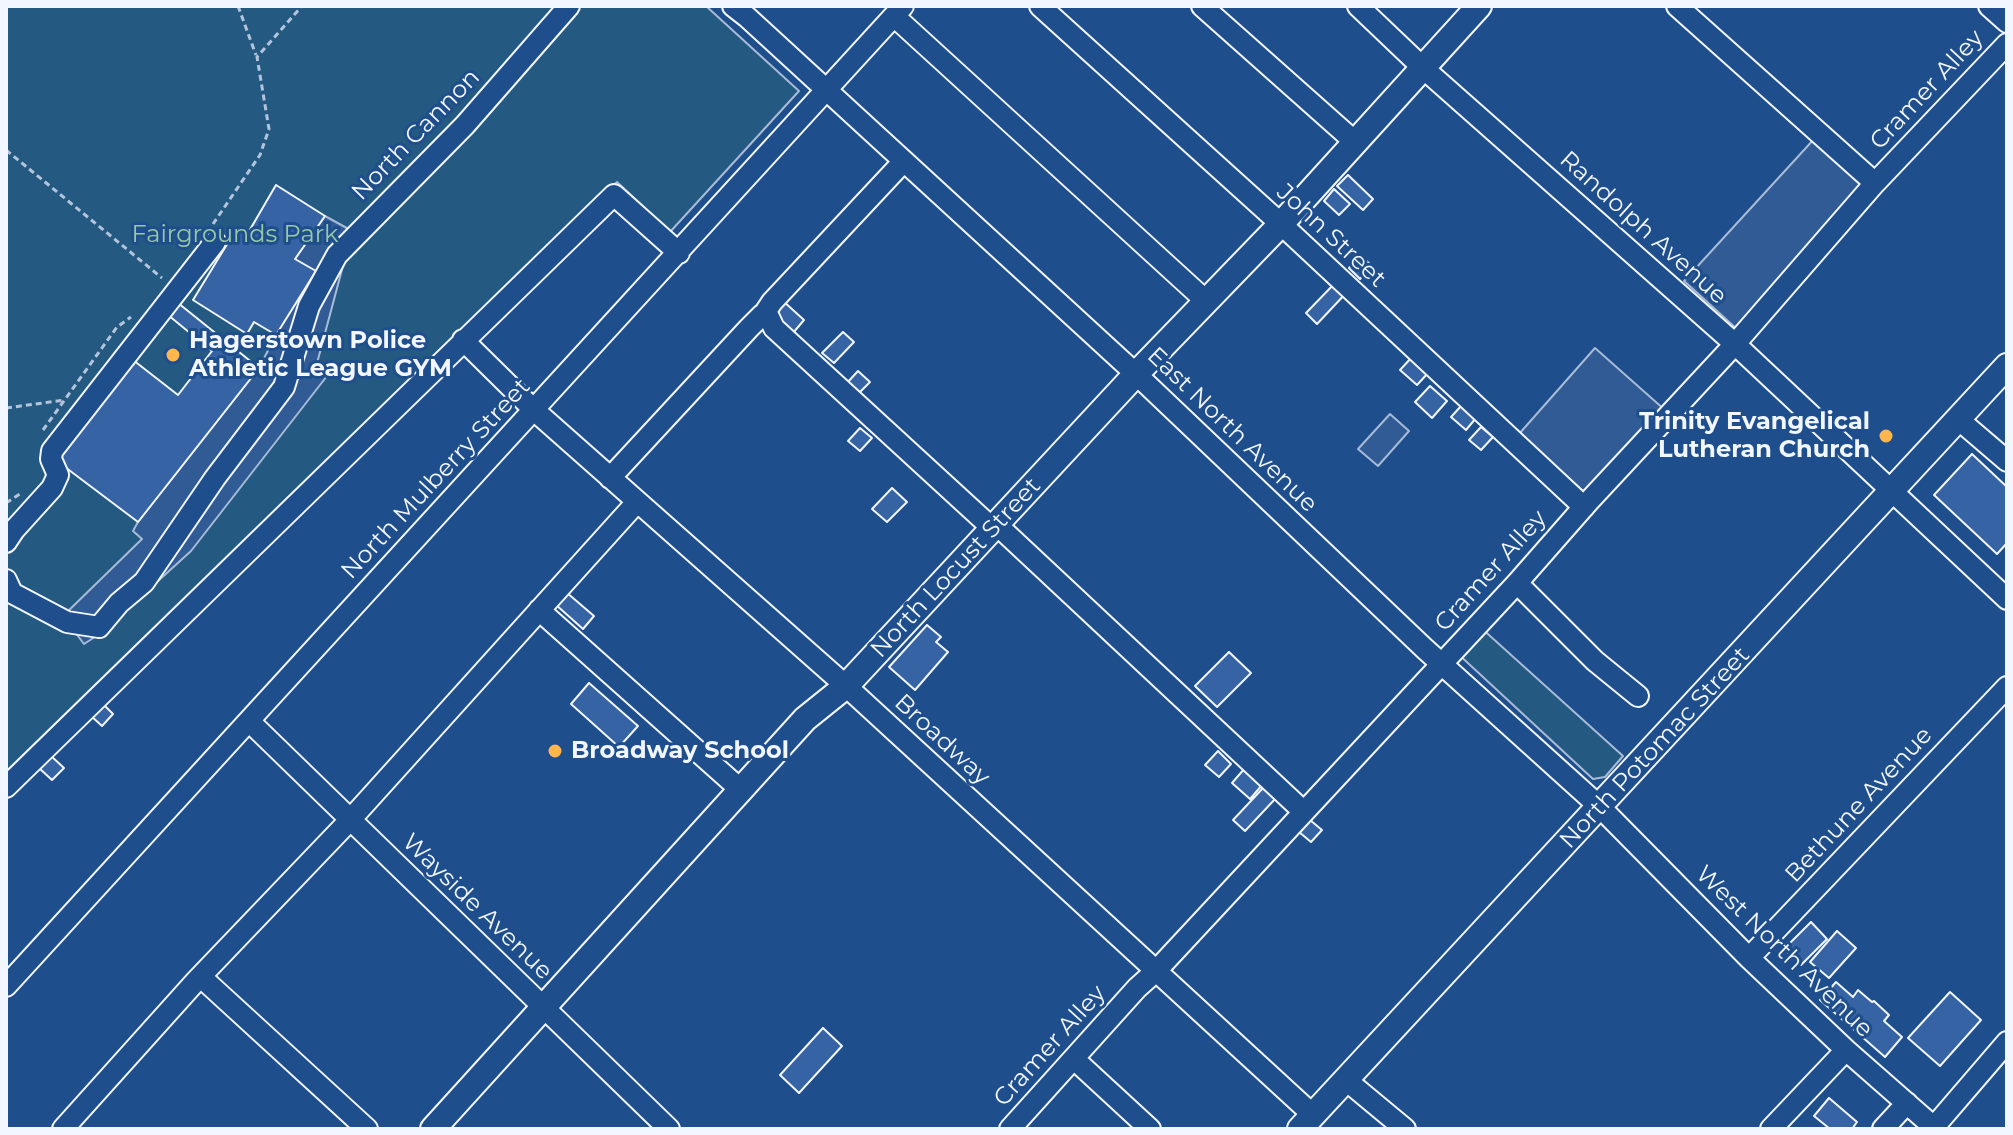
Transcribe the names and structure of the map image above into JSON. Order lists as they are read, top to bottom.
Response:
{
  "streets": {
    "main road": ["North Locust Street", "North Potomac Street"],
    "street": [
      "Cramer Alley",
      "North Cannon",
      "Randolph Avenue",
      "John Street",
      "East North Avenue",
      "North Mulberry Street",
      "Broadway",
      "Bethune Avenue",
      "Wayside Avenue",
      "West North Avenue"
    ]
  },
  "crossings": [
    ["Cramer Alley", "Randolph Avenue"],
    ["Cramer Alley", "John Street"],
    ["Cramer Alley", "East North Avenue"],
    ["Cramer Alley", "Broadway"],
    ["Randolph Avenue", "North Locust Street"],
    ["Randolph Avenue", "North Potomac Street"],
    ["John Street", "North Locust Street"],
    ["East North Avenue", "North Mulberry Street"],
    ["East North Avenue", "North Locust Street"],
    ["East North Avenue", "North Potomac Street"],
    ["East North Avenue", "West North Avenue"],
    ["North Mulberry Street", "Broadway"],
    ["North Mulberry Street", "Wayside Avenue"],
    ["North Locust Street", "Broadway"],
    ["North Locust Street", "Wayside Avenue"],
    ["Broadway", "North Potomac Street"],
    ["North Potomac Street", "West North Avenue"],
    ["Bethune Avenue", "West North Avenue"]
  ],
  "parks": ["Fairgrounds Park"],
  "places": ["Hagerstown Police Athletic League GYM", "Trinity Evangelical Lutheran Church", "Broadway School"]
}
